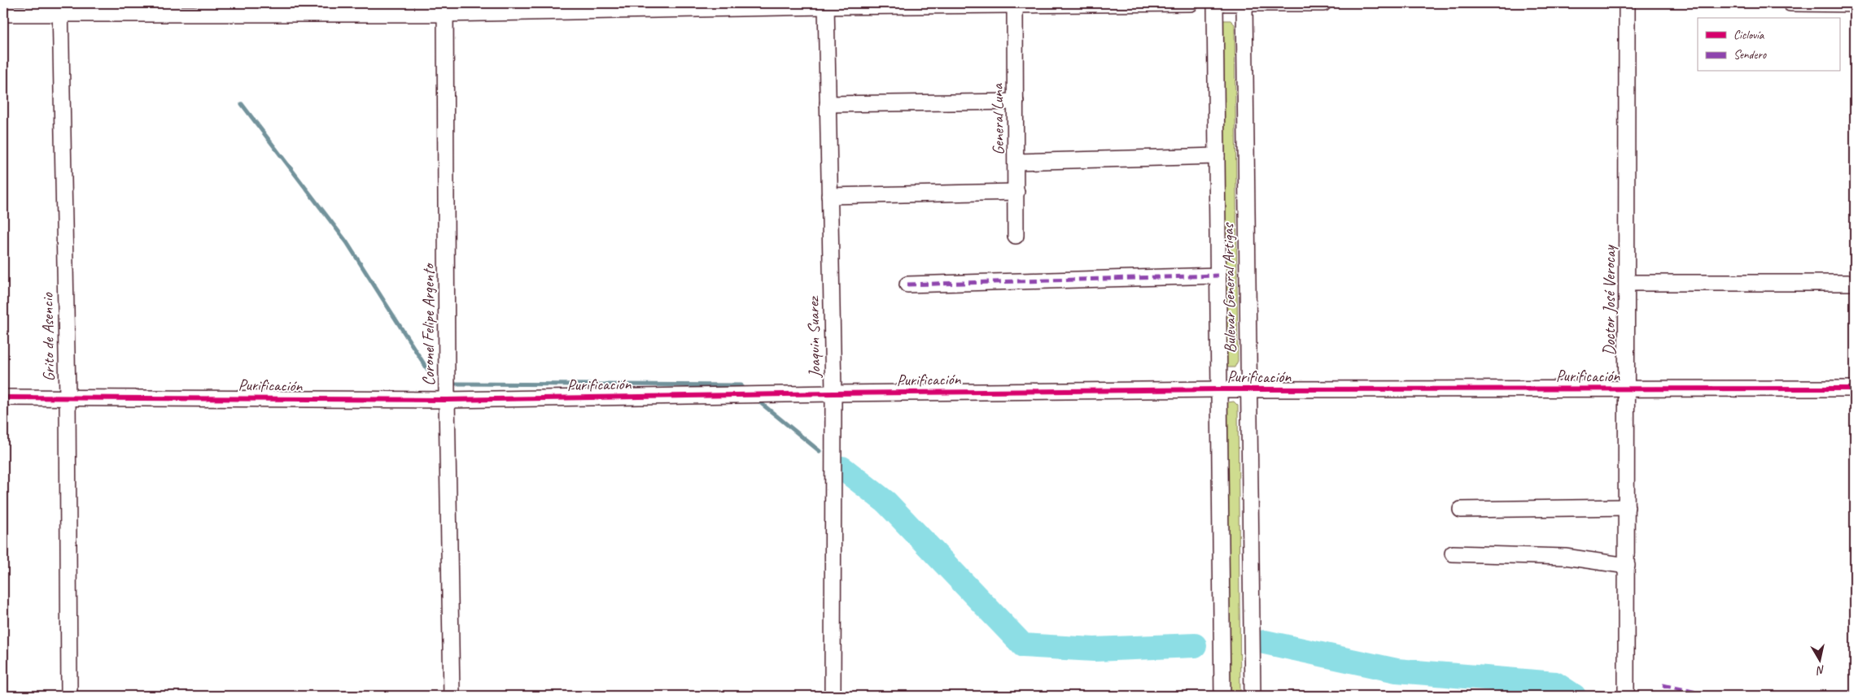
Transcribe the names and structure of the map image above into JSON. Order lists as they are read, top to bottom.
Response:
{
  "streets": {
    "street": [
      "General Luna",
      "Bulevar General Artigas",
      "Doctor José Verocay",
      "Coronel Felipe Argento",
      "Grito de Asencio",
      "Joaquin Suarez",
      "Purificación"
    ]
  },
  "crossings": [
    ["Bulevar General Artigas", "Purificación"],
    ["Doctor José Verocay", "Purificación"],
    ["Coronel Felipe Argento", "Purificación"],
    ["Grito de Asencio", "Purificación"],
    ["Joaquin Suarez", "Purificación"]
  ],
  "legend": ["Ciclovía", "Sendero"],
  "north": "bottom"
}
